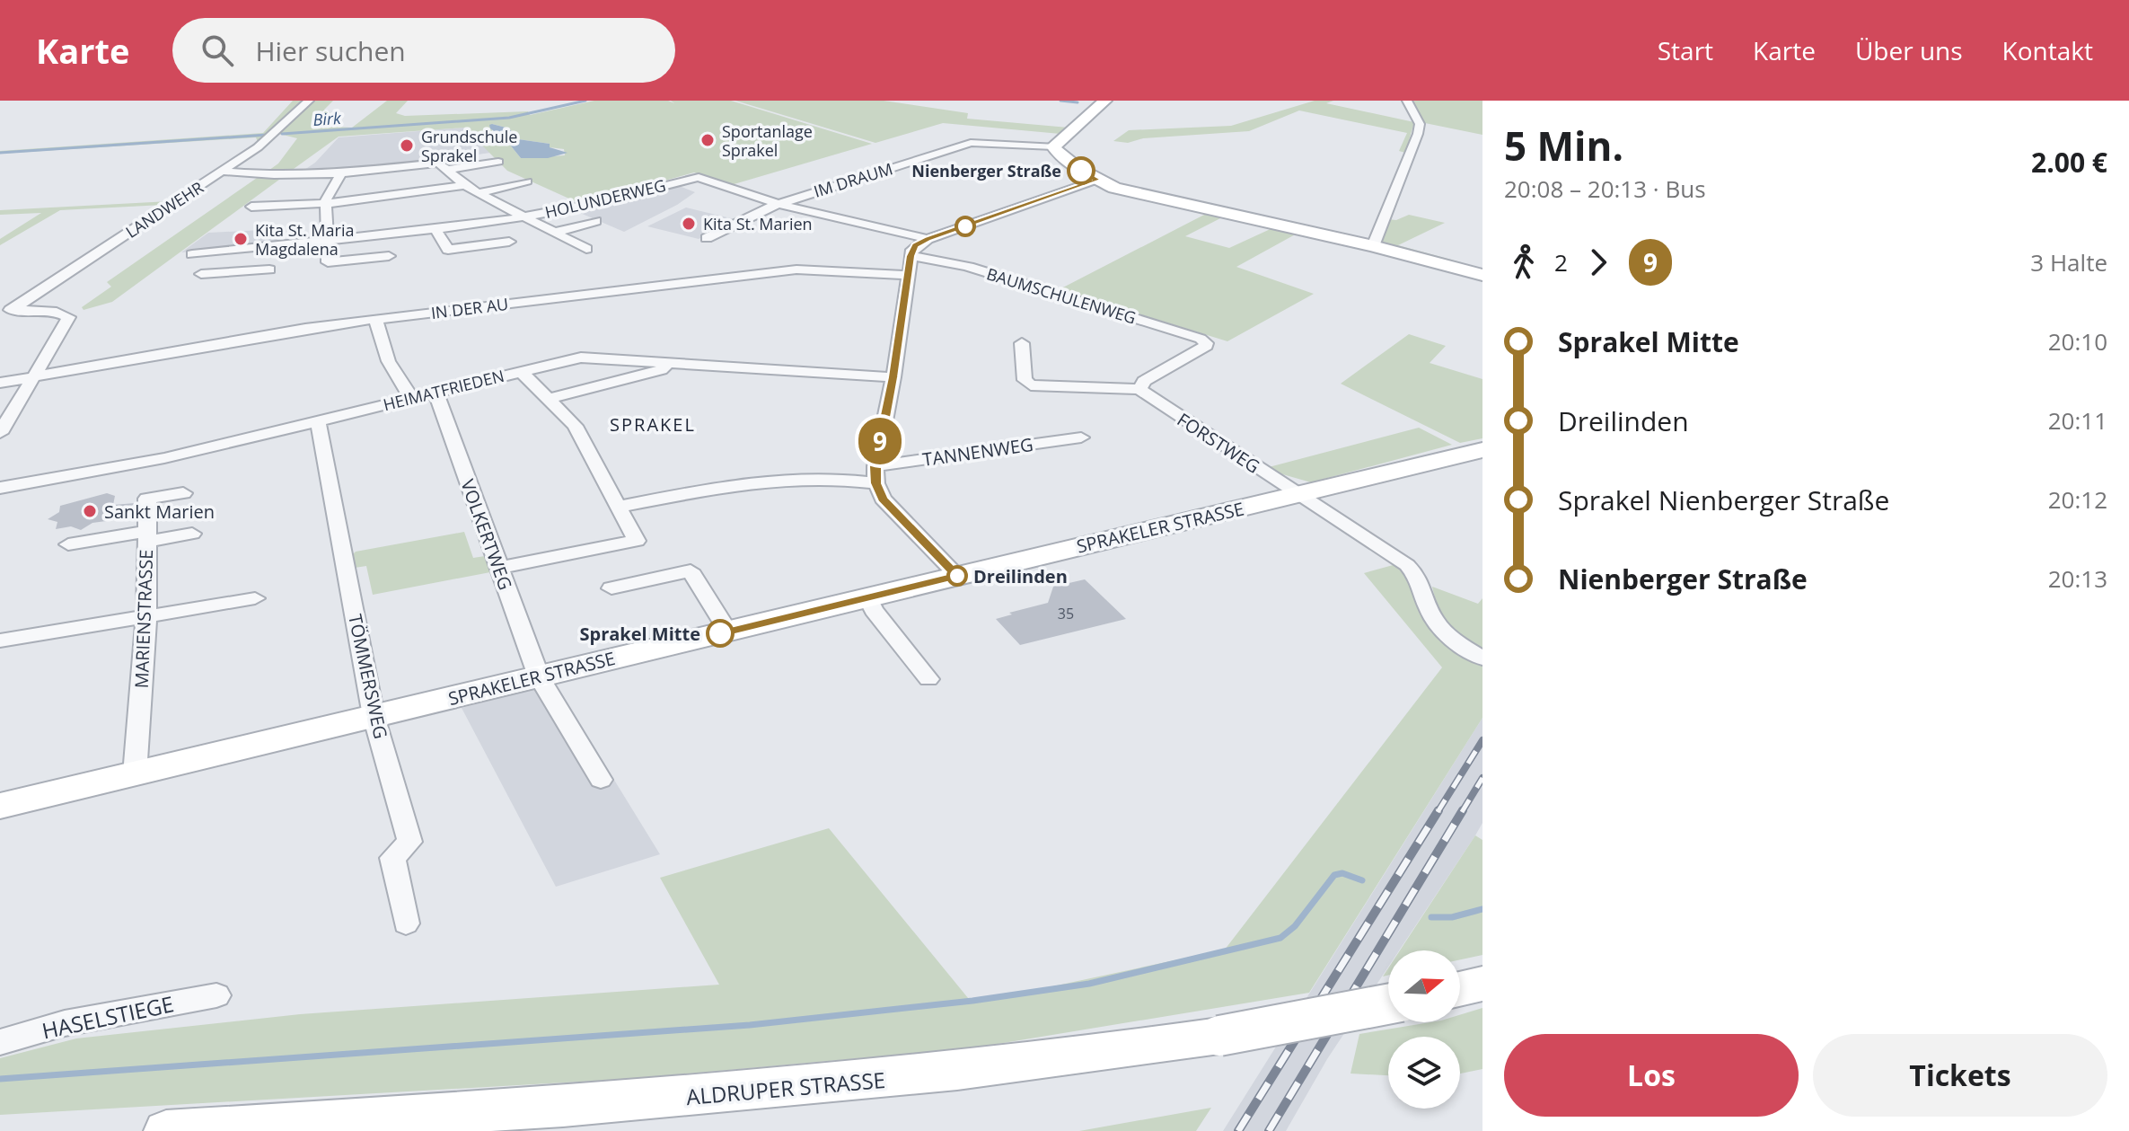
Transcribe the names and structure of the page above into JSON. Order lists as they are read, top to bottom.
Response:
{
  "streets": {
    "street": [
      "IM DRAUM",
      "HOLUNDERWEG",
      "LANDWEHR",
      "BAUMSCHULENWEG",
      "IN DER AU",
      "HEIMATFRIEDEN",
      "FORSTWEG",
      "TANNENWEG",
      "SPRAKELER STRASSE",
      "VOLKERTWEG",
      "MARIENSTRASSE",
      "TÖMMERSWEG",
      "HASELSTIEGE",
      "ALDRUPER STRASSE"
    ]
  },
  "crossings": [
    ["IM DRAUM", "HOLUNDERWEG"],
    ["BAUMSCHULENWEG", "FORSTWEG"],
    ["HEIMATFRIEDEN", "VOLKERTWEG"],
    ["HEIMATFRIEDEN", "TÖMMERSWEG"],
    ["FORSTWEG", "SPRAKELER STRASSE"],
    ["SPRAKELER STRASSE", "VOLKERTWEG"],
    ["SPRAKELER STRASSE", "MARIENSTRASSE"],
    ["SPRAKELER STRASSE", "TÖMMERSWEG"]
  ],
  "districts": ["SPRAKEL"],
  "water": ["Birk"],
  "places": [
    "Sportanlage Sprakel",
    "Grundschule Sprakel",
    "Nienberger Straße",
    "Kita St. Marien",
    "Kita St. Maria Magdalena",
    "Sankt Marien",
    "Dreilinden",
    "Sprakel Mitte"
  ],
  "lines": ["bus line 9"],
  "house_numbers": ["35"],
  "north": "right",
  "page": {
    "header": "Karte",
    "search": "Hier suchen",
    "nav": [
      "Start",
      "Karte",
      "Über uns",
      "Kontakt"
    ],
    "on_map": "9",
    "heading": ["5 Min.", "20:08 – 20:13 · Bus", "2.00 €"],
    "legs": ["2", "9", "3 Halte"],
    "list": [
      {
        "name": "Sprakel Mitte",
        "value": "20:10"
      },
      {
        "name": "Dreilinden",
        "value": "20:11"
      },
      {
        "name": "Sprakel Nienberger Straße",
        "value": "20:12"
      },
      {
        "name": "Nienberger Straße",
        "value": "20:13"
      }
    ],
    "buttons": ["Los", "Tickets"]
  }
}
